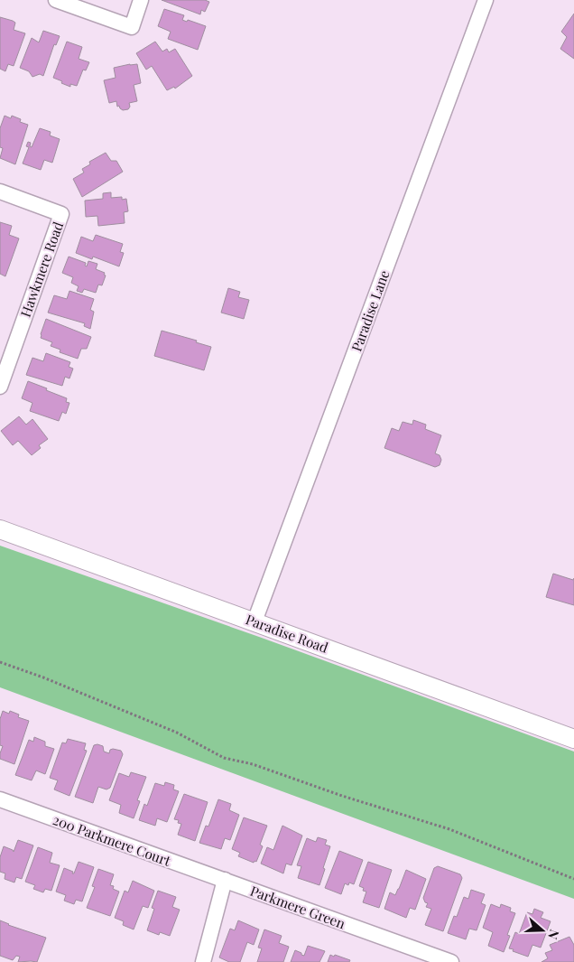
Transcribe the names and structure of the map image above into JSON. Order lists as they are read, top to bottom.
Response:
{
  "streets": {
    "street": [
      "Hawkmere Road",
      "Paradise Lane",
      "Paradise Road",
      "200 Parkmere Court",
      "Parkmere Green"
    ]
  },
  "crossings": [
    ["Paradise Lane", "Paradise Road"],
    ["200 Parkmere Court", "Parkmere Green"]
  ],
  "north": "right"
}
